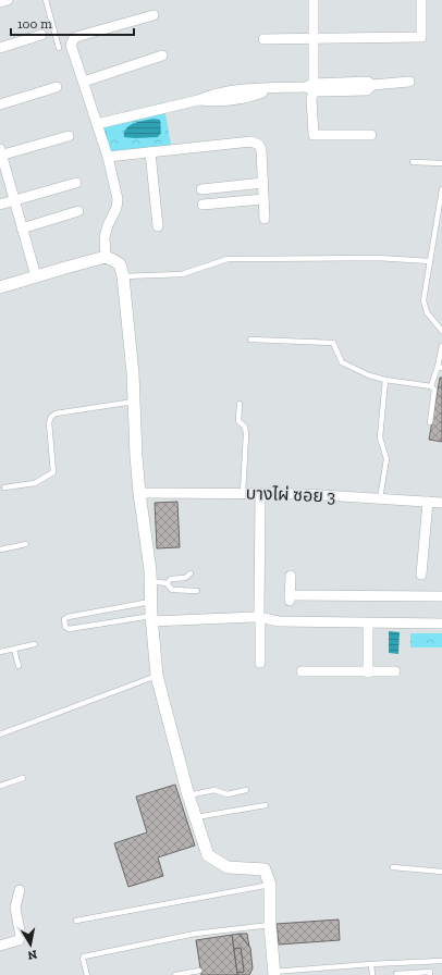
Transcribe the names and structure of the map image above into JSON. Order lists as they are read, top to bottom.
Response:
{
  "streets": {
    "street": ["บางไผ่ ซอย 3"]
  },
  "scale_bar": "100 m",
  "north": "bottom"
}
